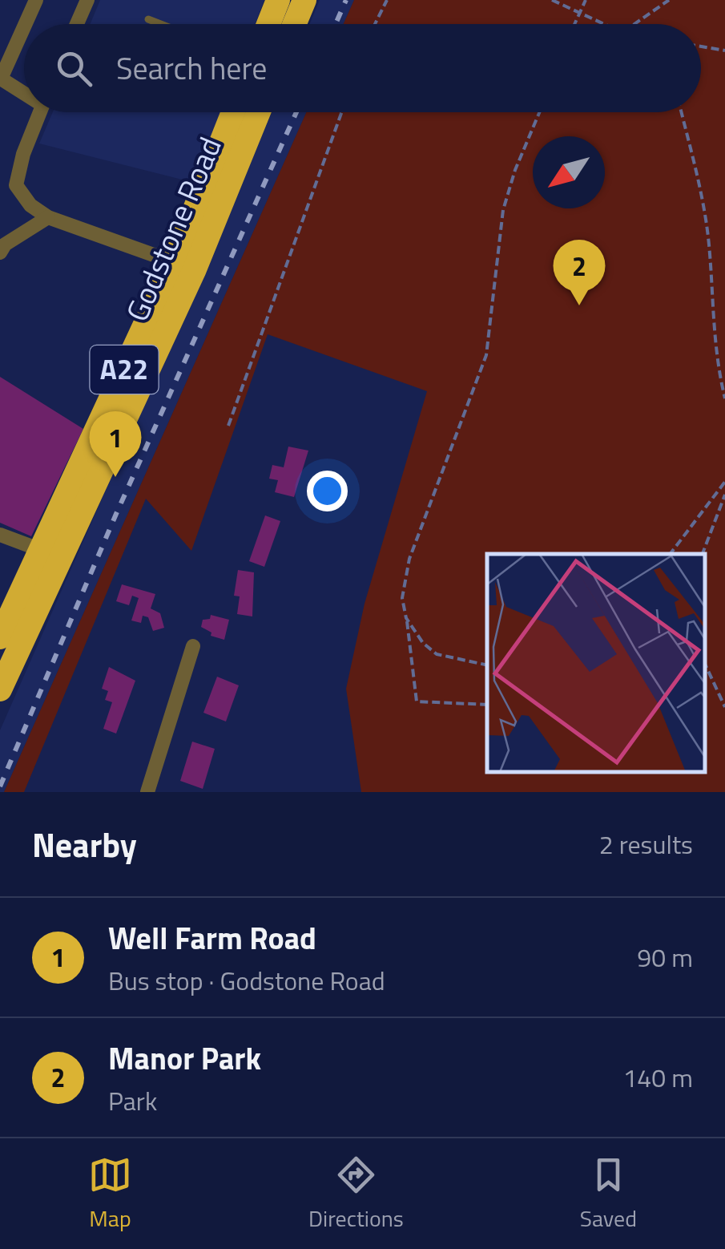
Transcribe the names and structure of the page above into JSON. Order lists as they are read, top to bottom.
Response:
{
  "streets": {
    "highway": ["Godstone Road", "A22"]
  },
  "north": "bottom left",
  "page": {
    "search": "Search here",
    "pins": ["2", "1"],
    "heading": ["Nearby", "2 results"],
    "list": [
      {
        "mark": "1",
        "name": "Well Farm Road",
        "note": "Bus stop · Godstone Road",
        "value": "90 m"
      },
      {
        "mark": "2",
        "name": "Manor Park",
        "note": "Park",
        "value": "140 m"
      }
    ],
    "nav": ["Map", "Directions", "Saved"]
  }
}
